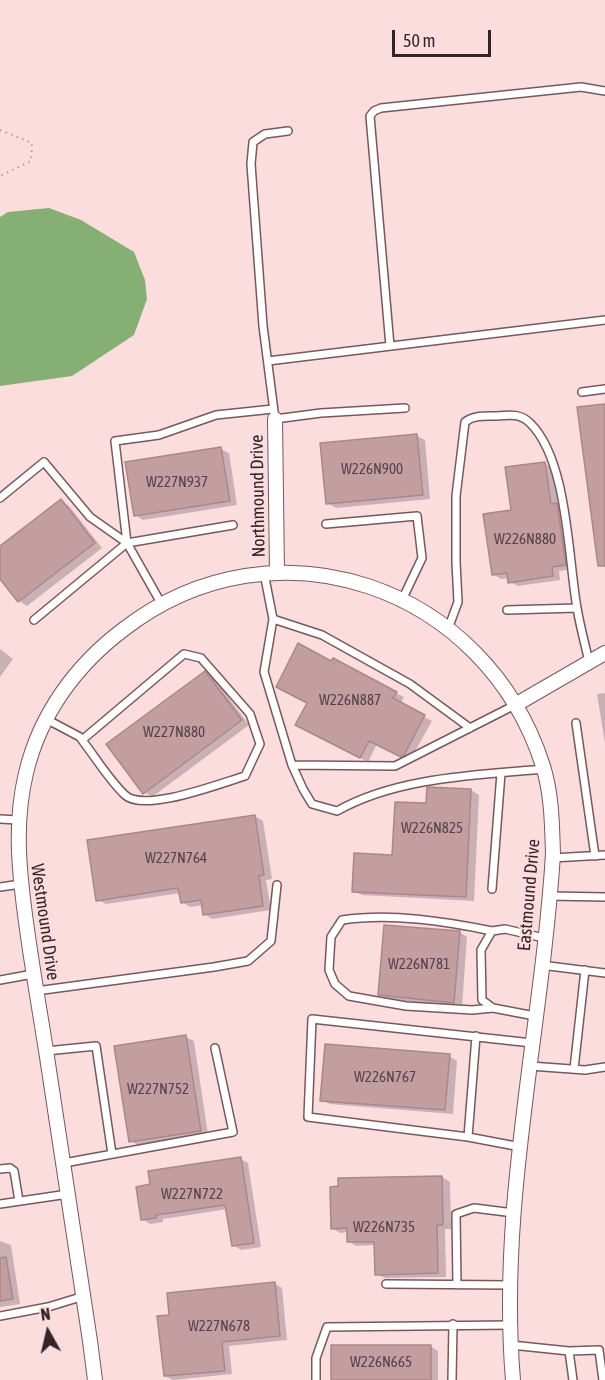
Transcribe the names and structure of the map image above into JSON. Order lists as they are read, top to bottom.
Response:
{
  "streets": {
    "street": ["Northmound Drive", "Eastmound Drive", "Westmound Drive"]
  },
  "crossings": [
    ["Northmound Drive", "Eastmound Drive"],
    ["Northmound Drive", "Westmound Drive"],
    ["Eastmound Drive", "Westmound Drive"]
  ],
  "house_numbers": [
    "W226N900",
    "W227N937",
    "W226N880",
    "W226N887",
    "W227N880",
    "W226N825",
    "W227N764",
    "W226N781",
    "W226N767",
    "W227N752",
    "W227N722",
    "W226N735",
    "W227N678",
    "W226N665"
  ],
  "scale_bar": "50 m",
  "north": "top"
}
